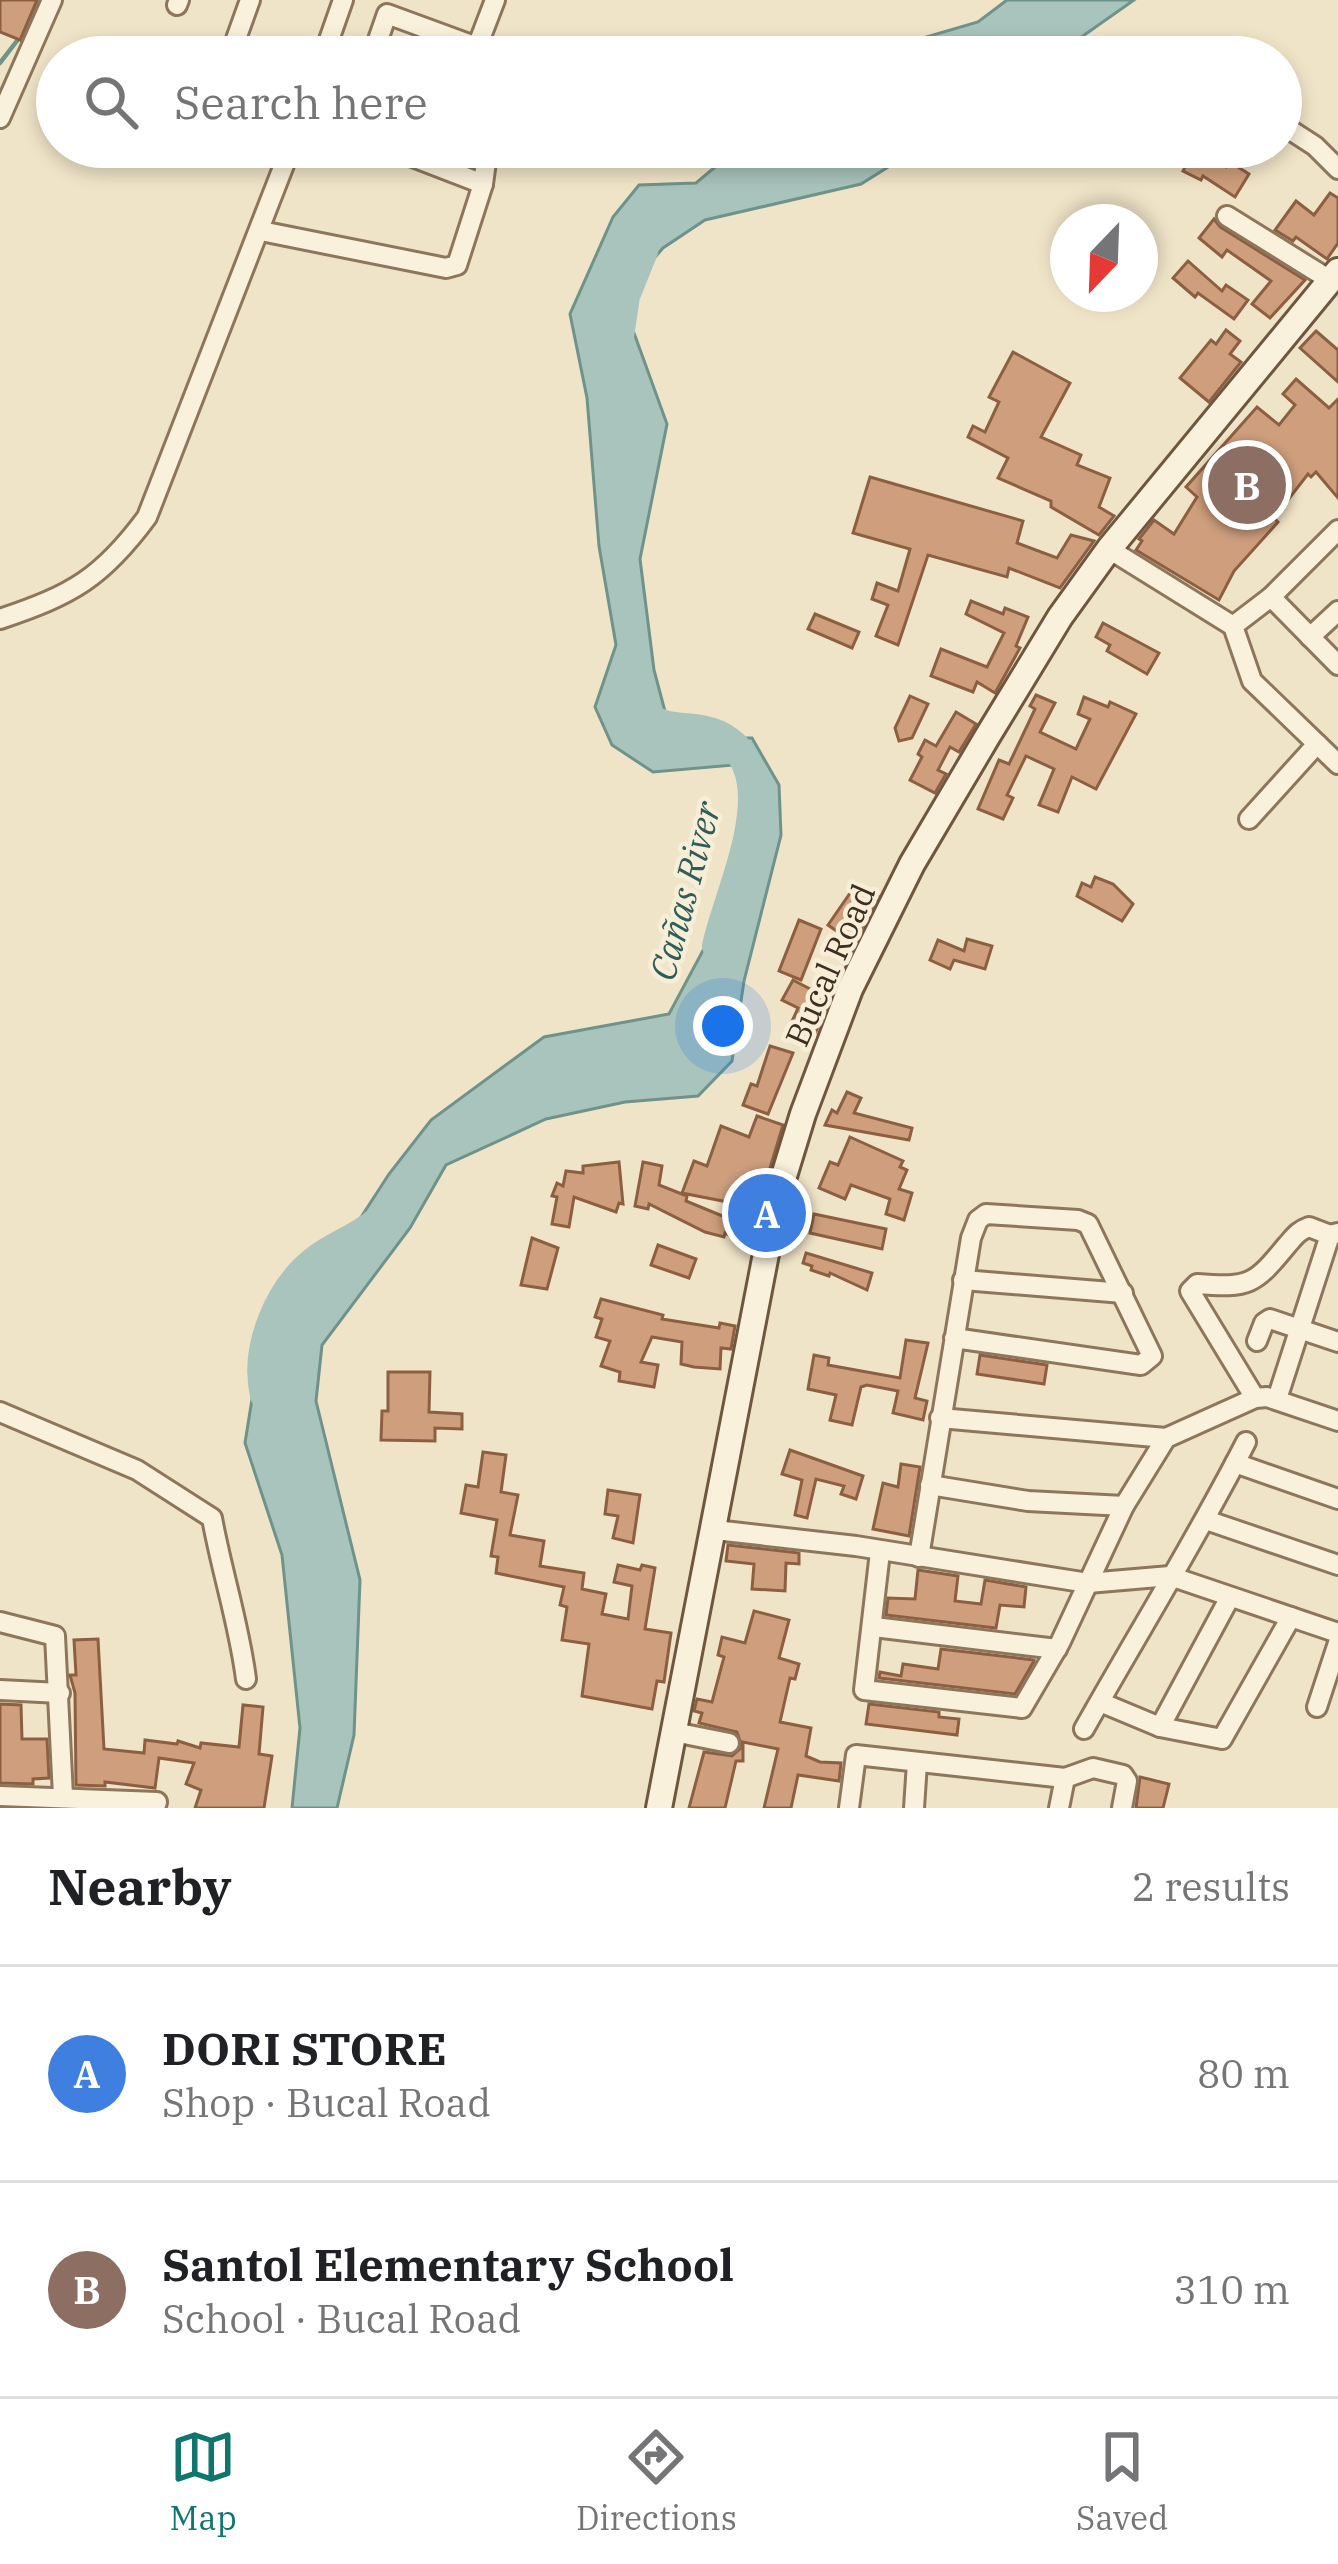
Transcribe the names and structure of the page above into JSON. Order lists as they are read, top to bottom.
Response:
{
  "streets": {
    "street": ["Bucal Road"]
  },
  "water": ["Cañas River"],
  "north": "bottom left",
  "page": {
    "search": "Search here",
    "pins": ["B", "A"],
    "heading": ["Nearby", "2 results"],
    "list": [
      {
        "mark": "A",
        "name": "DORI STORE",
        "note": "Shop · Bucal Road",
        "value": "80 m"
      },
      {
        "mark": "B",
        "name": "Santol Elementary School",
        "note": "School · Bucal Road",
        "value": "310 m"
      }
    ],
    "nav": ["Map", "Directions", "Saved"]
  }
}
